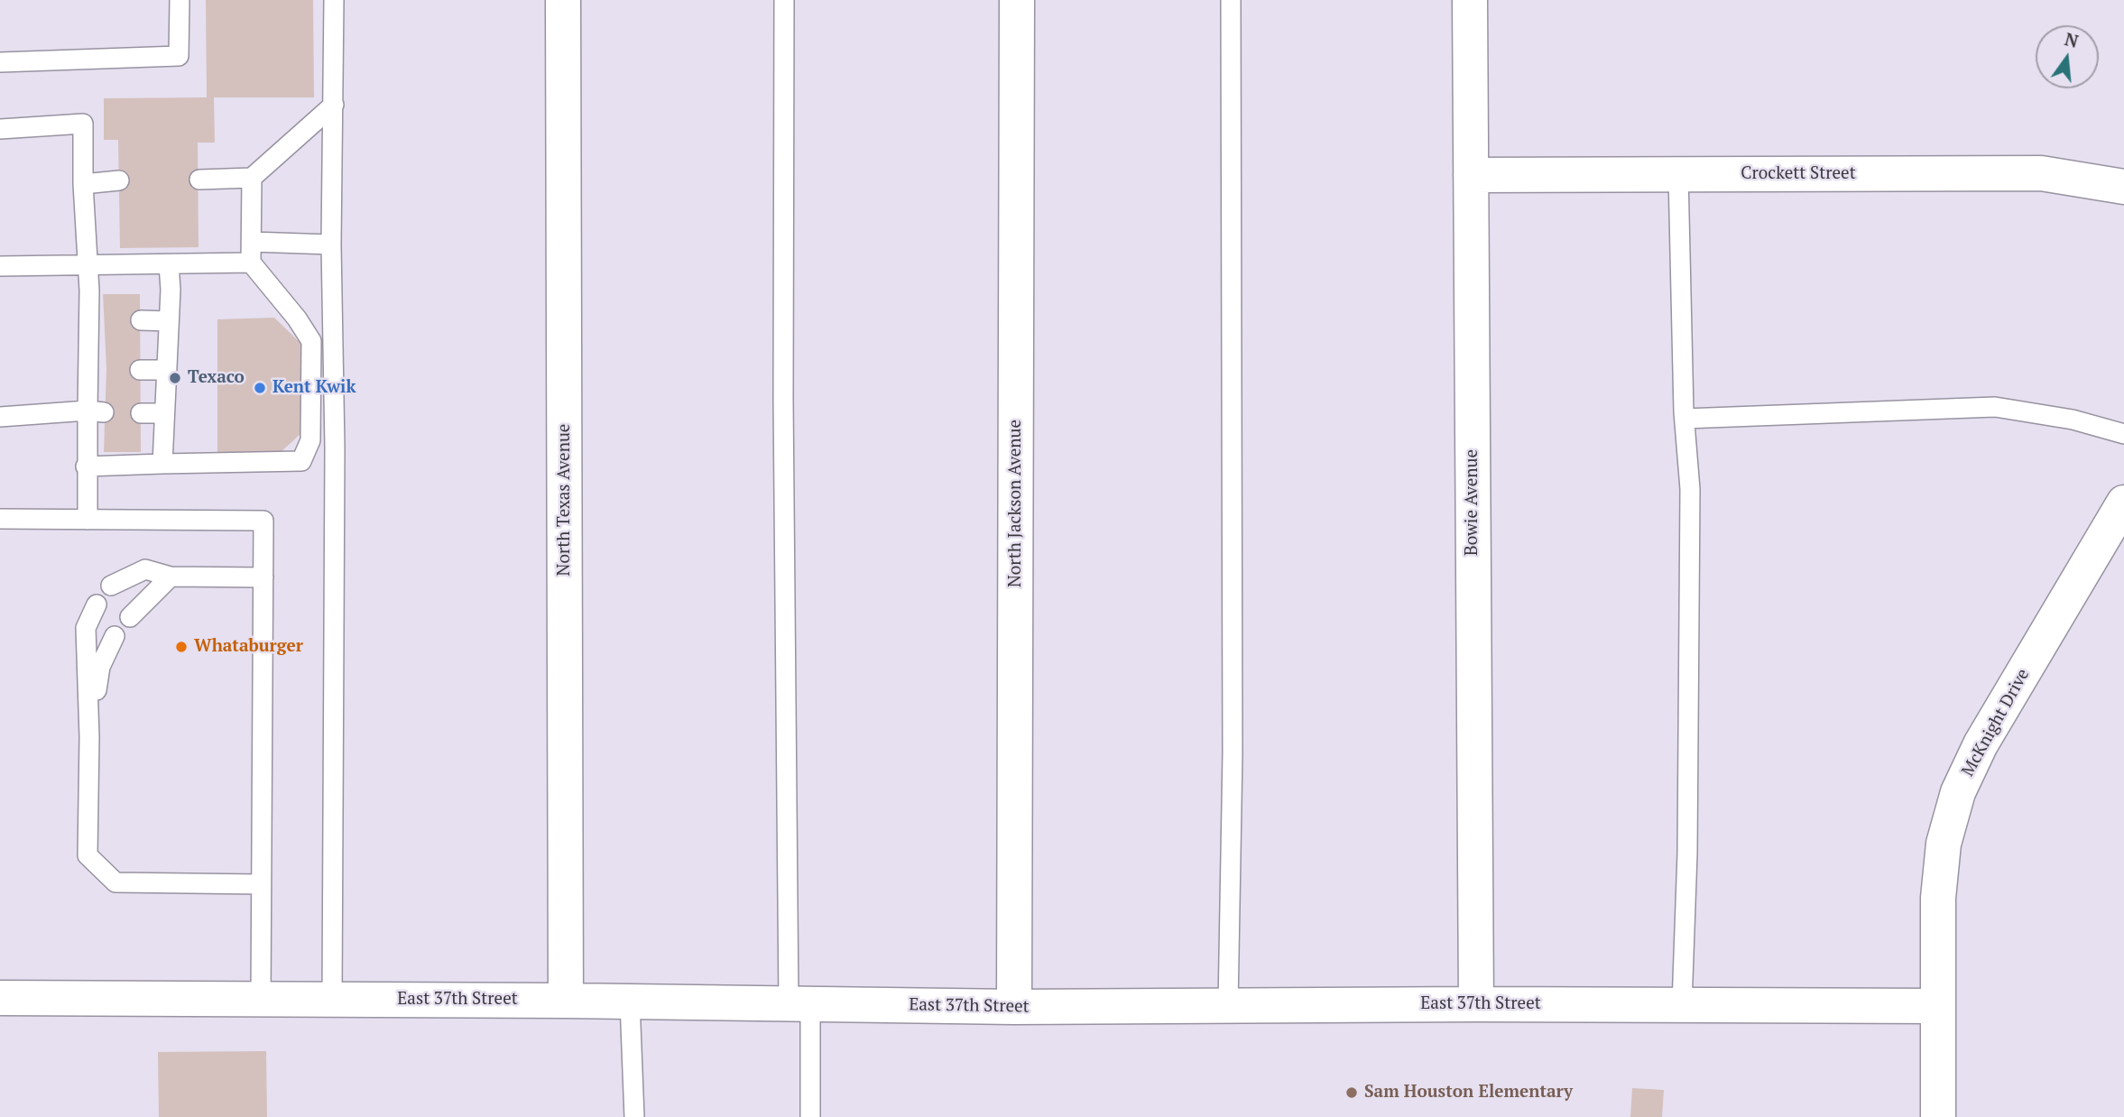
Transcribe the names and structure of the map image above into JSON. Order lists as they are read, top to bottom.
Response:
{
  "streets": {
    "street": [
      "Crockett Street",
      "North Texas Avenue",
      "Bowie Avenue",
      "North Jackson Avenue",
      "McKnight Drive",
      "East 37th Street"
    ]
  },
  "crossings": [
    ["Crockett Street", "Bowie Avenue"],
    ["North Texas Avenue", "East 37th Street"],
    ["Bowie Avenue", "East 37th Street"],
    ["North Jackson Avenue", "East 37th Street"],
    ["McKnight Drive", "East 37th Street"]
  ],
  "places": [
    "Texaco",
    "Kent Kwik",
    "Whataburger",
    "Sam Houston Elementary"
  ],
  "north": "top"
}
